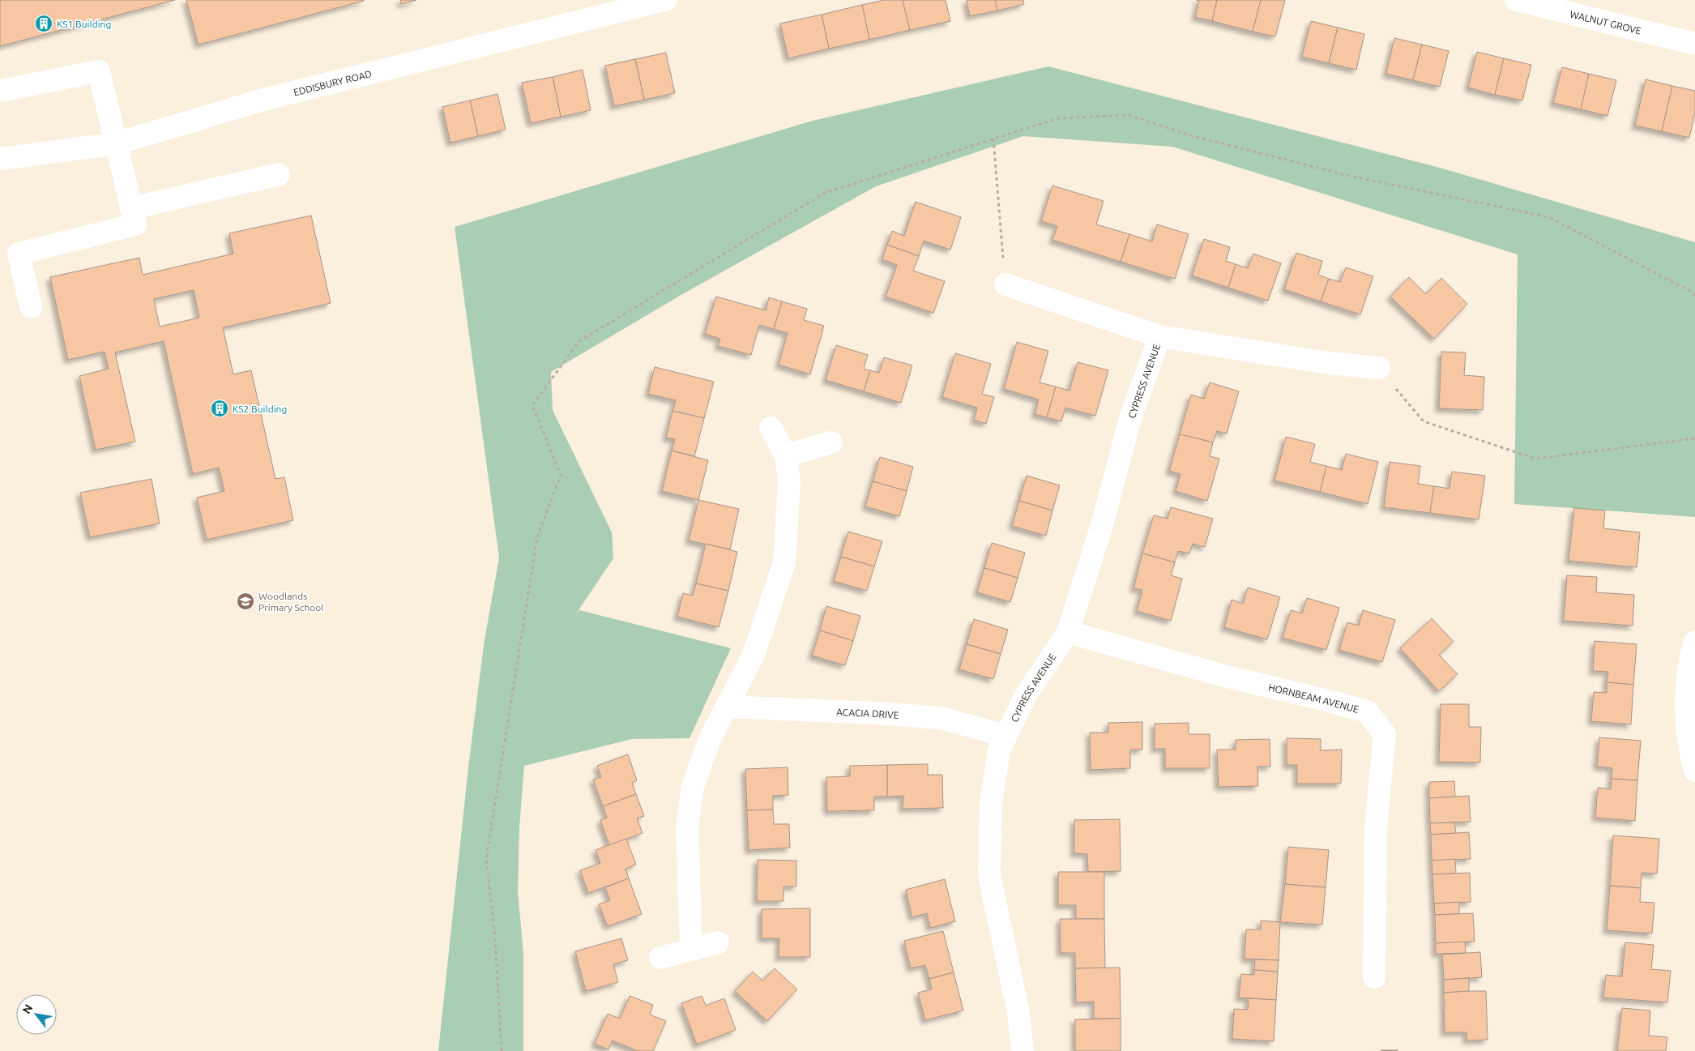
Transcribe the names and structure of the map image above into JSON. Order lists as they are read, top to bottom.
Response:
{
  "streets": {
    "street": [
      "WALNUT GROVE",
      "EDDISBURY ROAD",
      "CYPRESS AVENUE",
      "HORNBEAM AVENUE",
      "ACACIA DRIVE"
    ]
  },
  "crossings": [
    ["CYPRESS AVENUE", "HORNBEAM AVENUE"],
    ["CYPRESS AVENUE", "ACACIA DRIVE"]
  ],
  "places": {
    "building": ["KS1 Building", "KS2 Building"],
    "school or university": ["Woodlands Primary School"]
  },
  "north": "top left"
}
